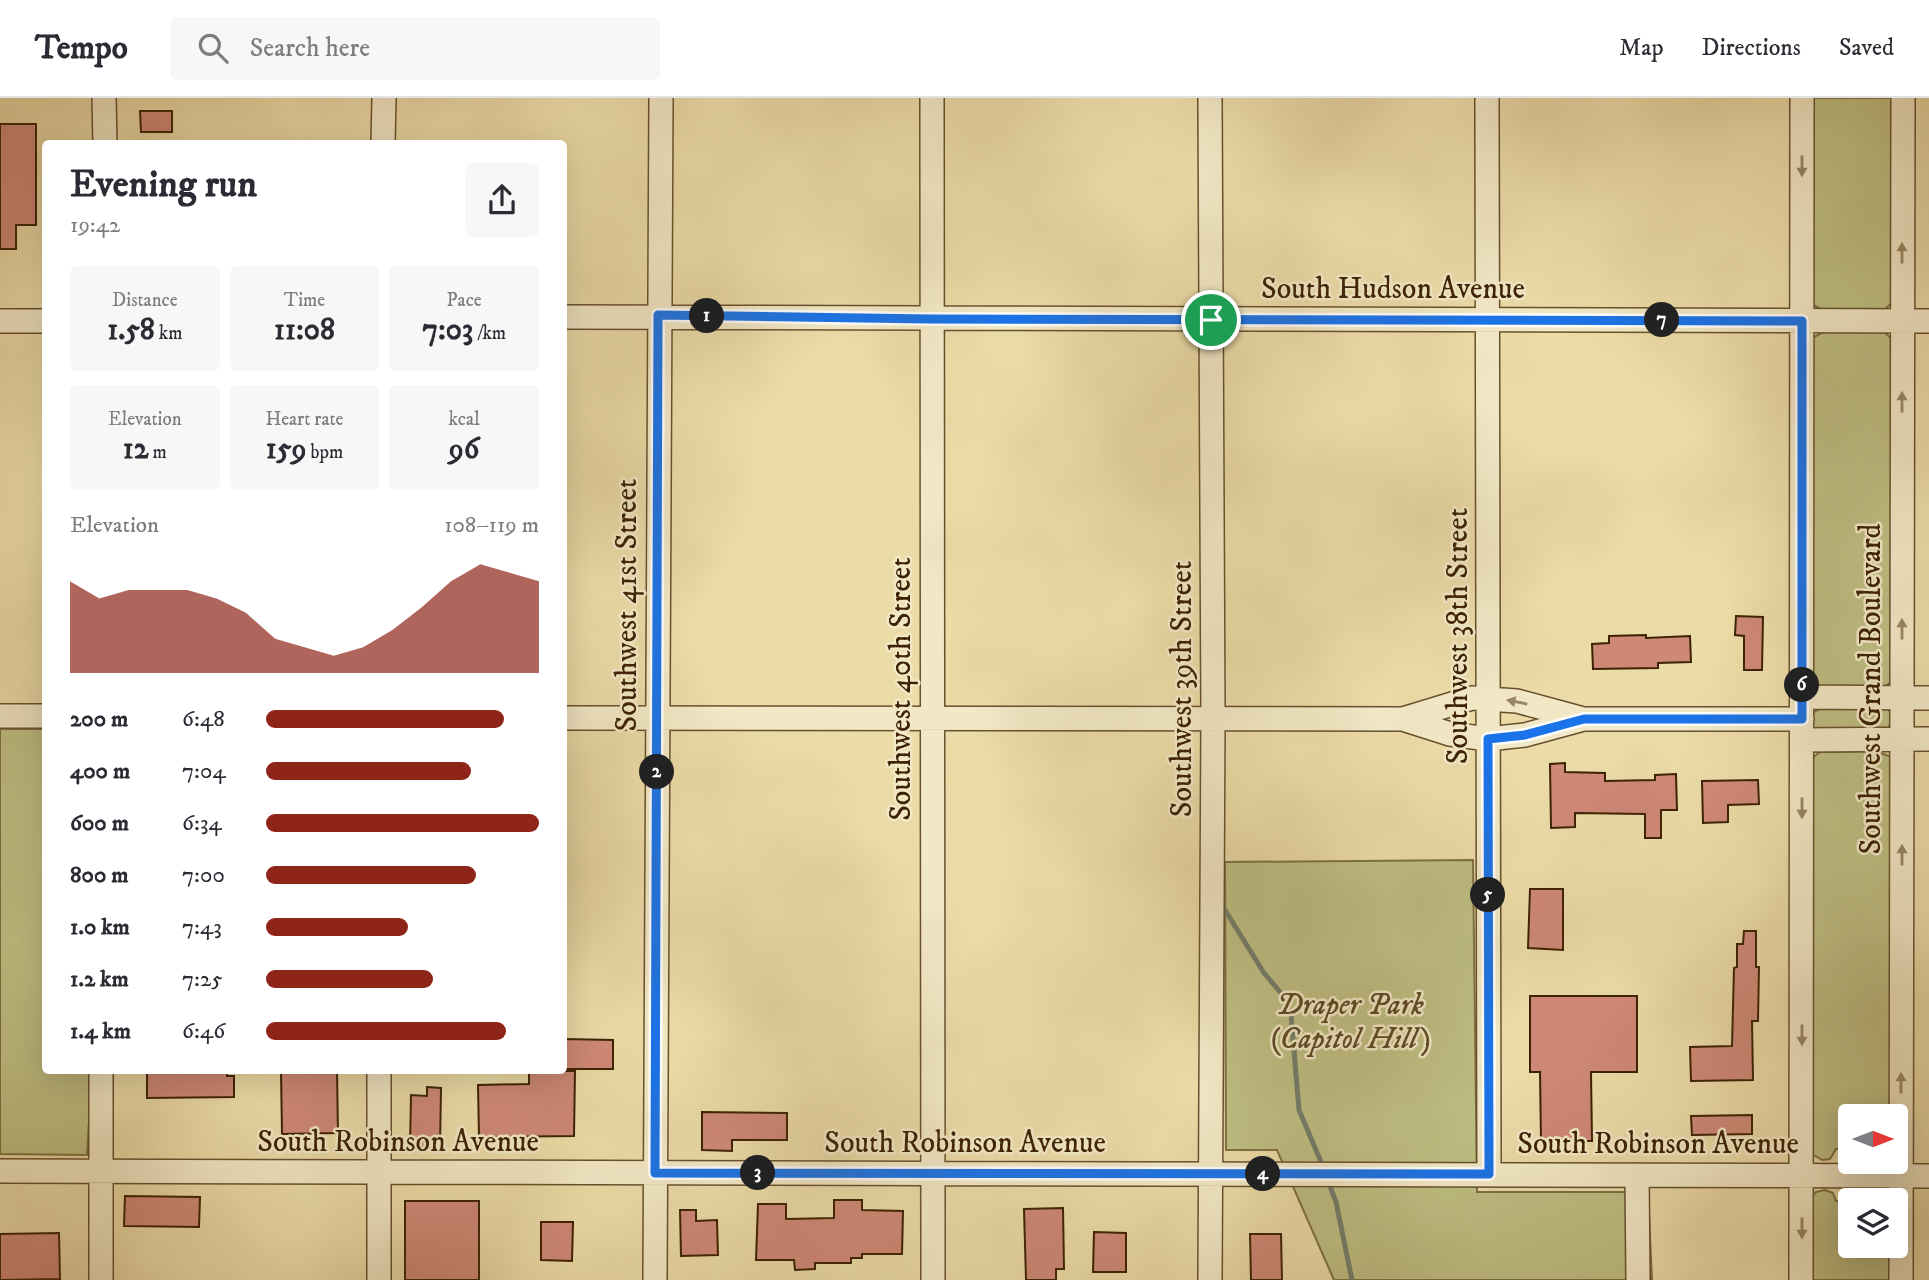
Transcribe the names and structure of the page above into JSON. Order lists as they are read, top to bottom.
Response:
{
  "streets": {
    "street": [
      "South Hudson Avenue",
      "Southwest 41st Street",
      "Southwest 38th Street",
      "Southwest 40th Street",
      "Southwest 39th Street",
      "Southwest Grand Boulevard",
      "South Robinson Avenue"
    ]
  },
  "crossings": [
    ["South Hudson Avenue", "Southwest 41st Street"],
    ["South Hudson Avenue", "Southwest 38th Street"],
    ["South Hudson Avenue", "Southwest 40th Street"],
    ["South Hudson Avenue", "Southwest 39th Street"],
    ["South Hudson Avenue", "Southwest Grand Boulevard"],
    ["Southwest 41st Street", "South Robinson Avenue"],
    ["Southwest 38th Street", "South Robinson Avenue"],
    ["Southwest 40th Street", "South Robinson Avenue"],
    ["Southwest 39th Street", "South Robinson Avenue"],
    ["Southwest Grand Boulevard", "South Robinson Avenue"]
  ],
  "parks": ["Draper Park (Capitol Hill)"],
  "north": "right",
  "page": {
    "header": "Tempo",
    "search": "Search here",
    "nav": ["Map", "Directions", "Saved"],
    "heading": ["Evening run", "19:42"],
    "stats": [
      ["Distance", "1.58 km"],
      ["Time", "11:08"],
      ["Pace", "7:03 /km"],
      ["Elevation", "12 m"],
      ["Heart rate", "159 bpm"],
      ["kcal", "96"]
    ],
    "pins": [
      "1",
      "7",
      "6",
      "2",
      "5",
      "3",
      "4"
    ],
    "chart": ["Elevation", "108–119 m"],
    "list": [
      {
        "name": "200 m",
        "note": "6:48"
      },
      {
        "name": "400 m",
        "note": "7:04"
      },
      {
        "name": "600 m",
        "note": "6:34"
      },
      {
        "name": "800 m",
        "note": "7:00"
      },
      {
        "name": "1.0 km",
        "note": "7:43"
      },
      {
        "name": "1.2 km",
        "note": "7:25"
      },
      {
        "name": "1.4 km",
        "note": "6:46"
      }
    ]
  }
}
